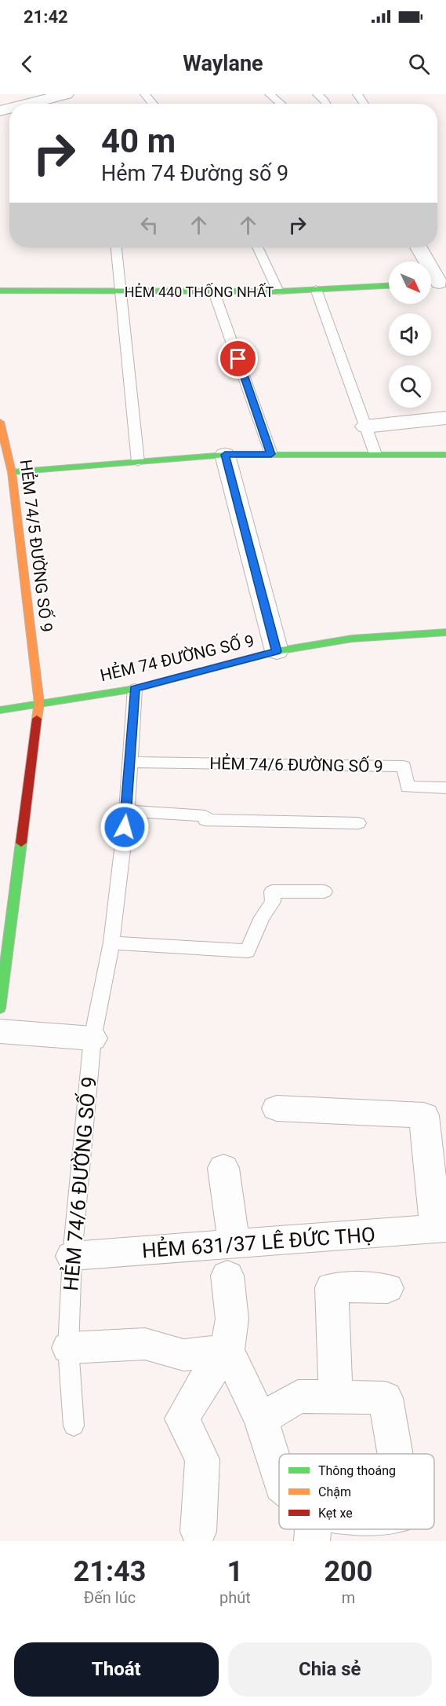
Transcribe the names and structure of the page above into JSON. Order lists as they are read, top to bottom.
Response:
{
  "streets": {
    "street": [
      "HẺM 440 THỐNG NHẤT",
      "HẺM 74/5 ĐƯỜNG SỐ 9",
      "HẺM 74 ĐƯỜNG SỐ 9",
      "HẺM 631/37 LÊ ĐỨC THỌ"
    ],
    "lane": ["HẺM 74/6 ĐƯỜNG SỐ 9"]
  },
  "crossings": [
    ["HẺM 74/5 ĐƯỜNG SỐ 9", "HẺM 74 ĐƯỜNG SỐ 9"],
    ["HẺM 74 ĐƯỜNG SỐ 9", "HẺM 74/6 ĐƯỜNG SỐ 9"],
    ["HẺM 74/6 ĐƯỜNG SỐ 9", "HẺM 631/37 LÊ ĐỨC THỌ"]
  ],
  "legend": ["Thông thoáng", "Chậm", "Kẹt xe"],
  "north": "bottom right",
  "page": {
    "status": "21:42",
    "header": "Waylane",
    "turn": ["40 m", "Hẻm 74 Đường số 9"],
    "eta": [
      "21:43",
      "Đến lúc",
      "1",
      "phút",
      "200",
      "m"
    ],
    "buttons": ["Thoát", "Chia sẻ"]
  }
}
